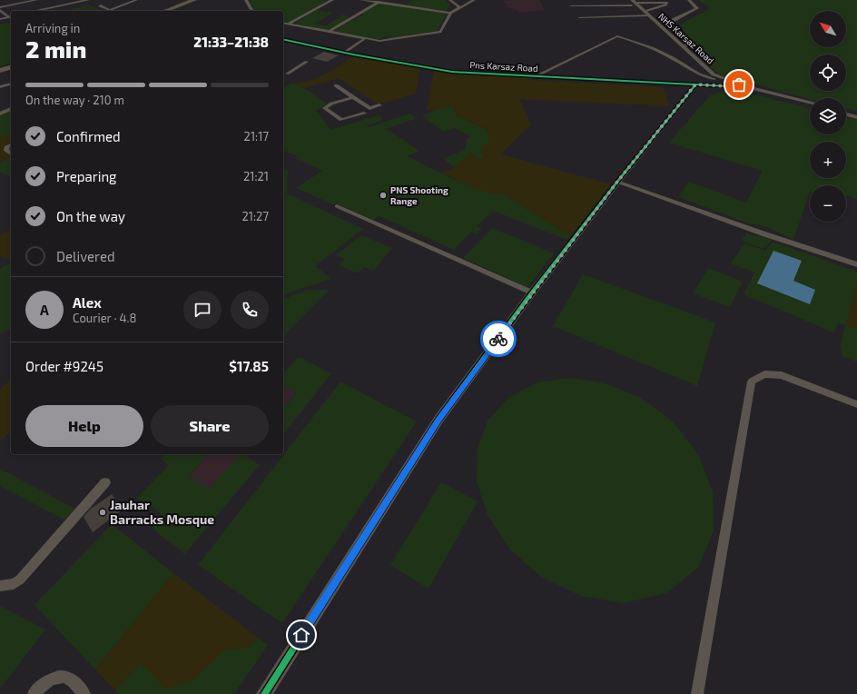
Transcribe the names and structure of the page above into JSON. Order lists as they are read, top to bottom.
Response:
{
  "streets": {
    "street": ["NHS Karsaz Road", "Pns Karsaz Road"]
  },
  "crossings": [
    ["NHS Karsaz Road", "Pns Karsaz Road"]
  ],
  "places": ["PNS Shooting Range", "Jauhar Barracks Mosque"],
  "north": "top left",
  "page": {
    "map_buttons": ["+", "−"],
    "heading": ["2 min", "Arriving in", "21:33–21:38"],
    "panel": [
      "Alex",
      "Courier · 4.8",
      "Order #9245",
      "$17.85"
    ],
    "bar": "On the way · 210 m",
    "list": [
      ["Confirmed", "21:17"],
      ["Preparing", "21:21"],
      ["On the way", "21:27"],
      "Delivered"
    ],
    "round": "A",
    "buttons": ["Help", "Share"]
  }
}
